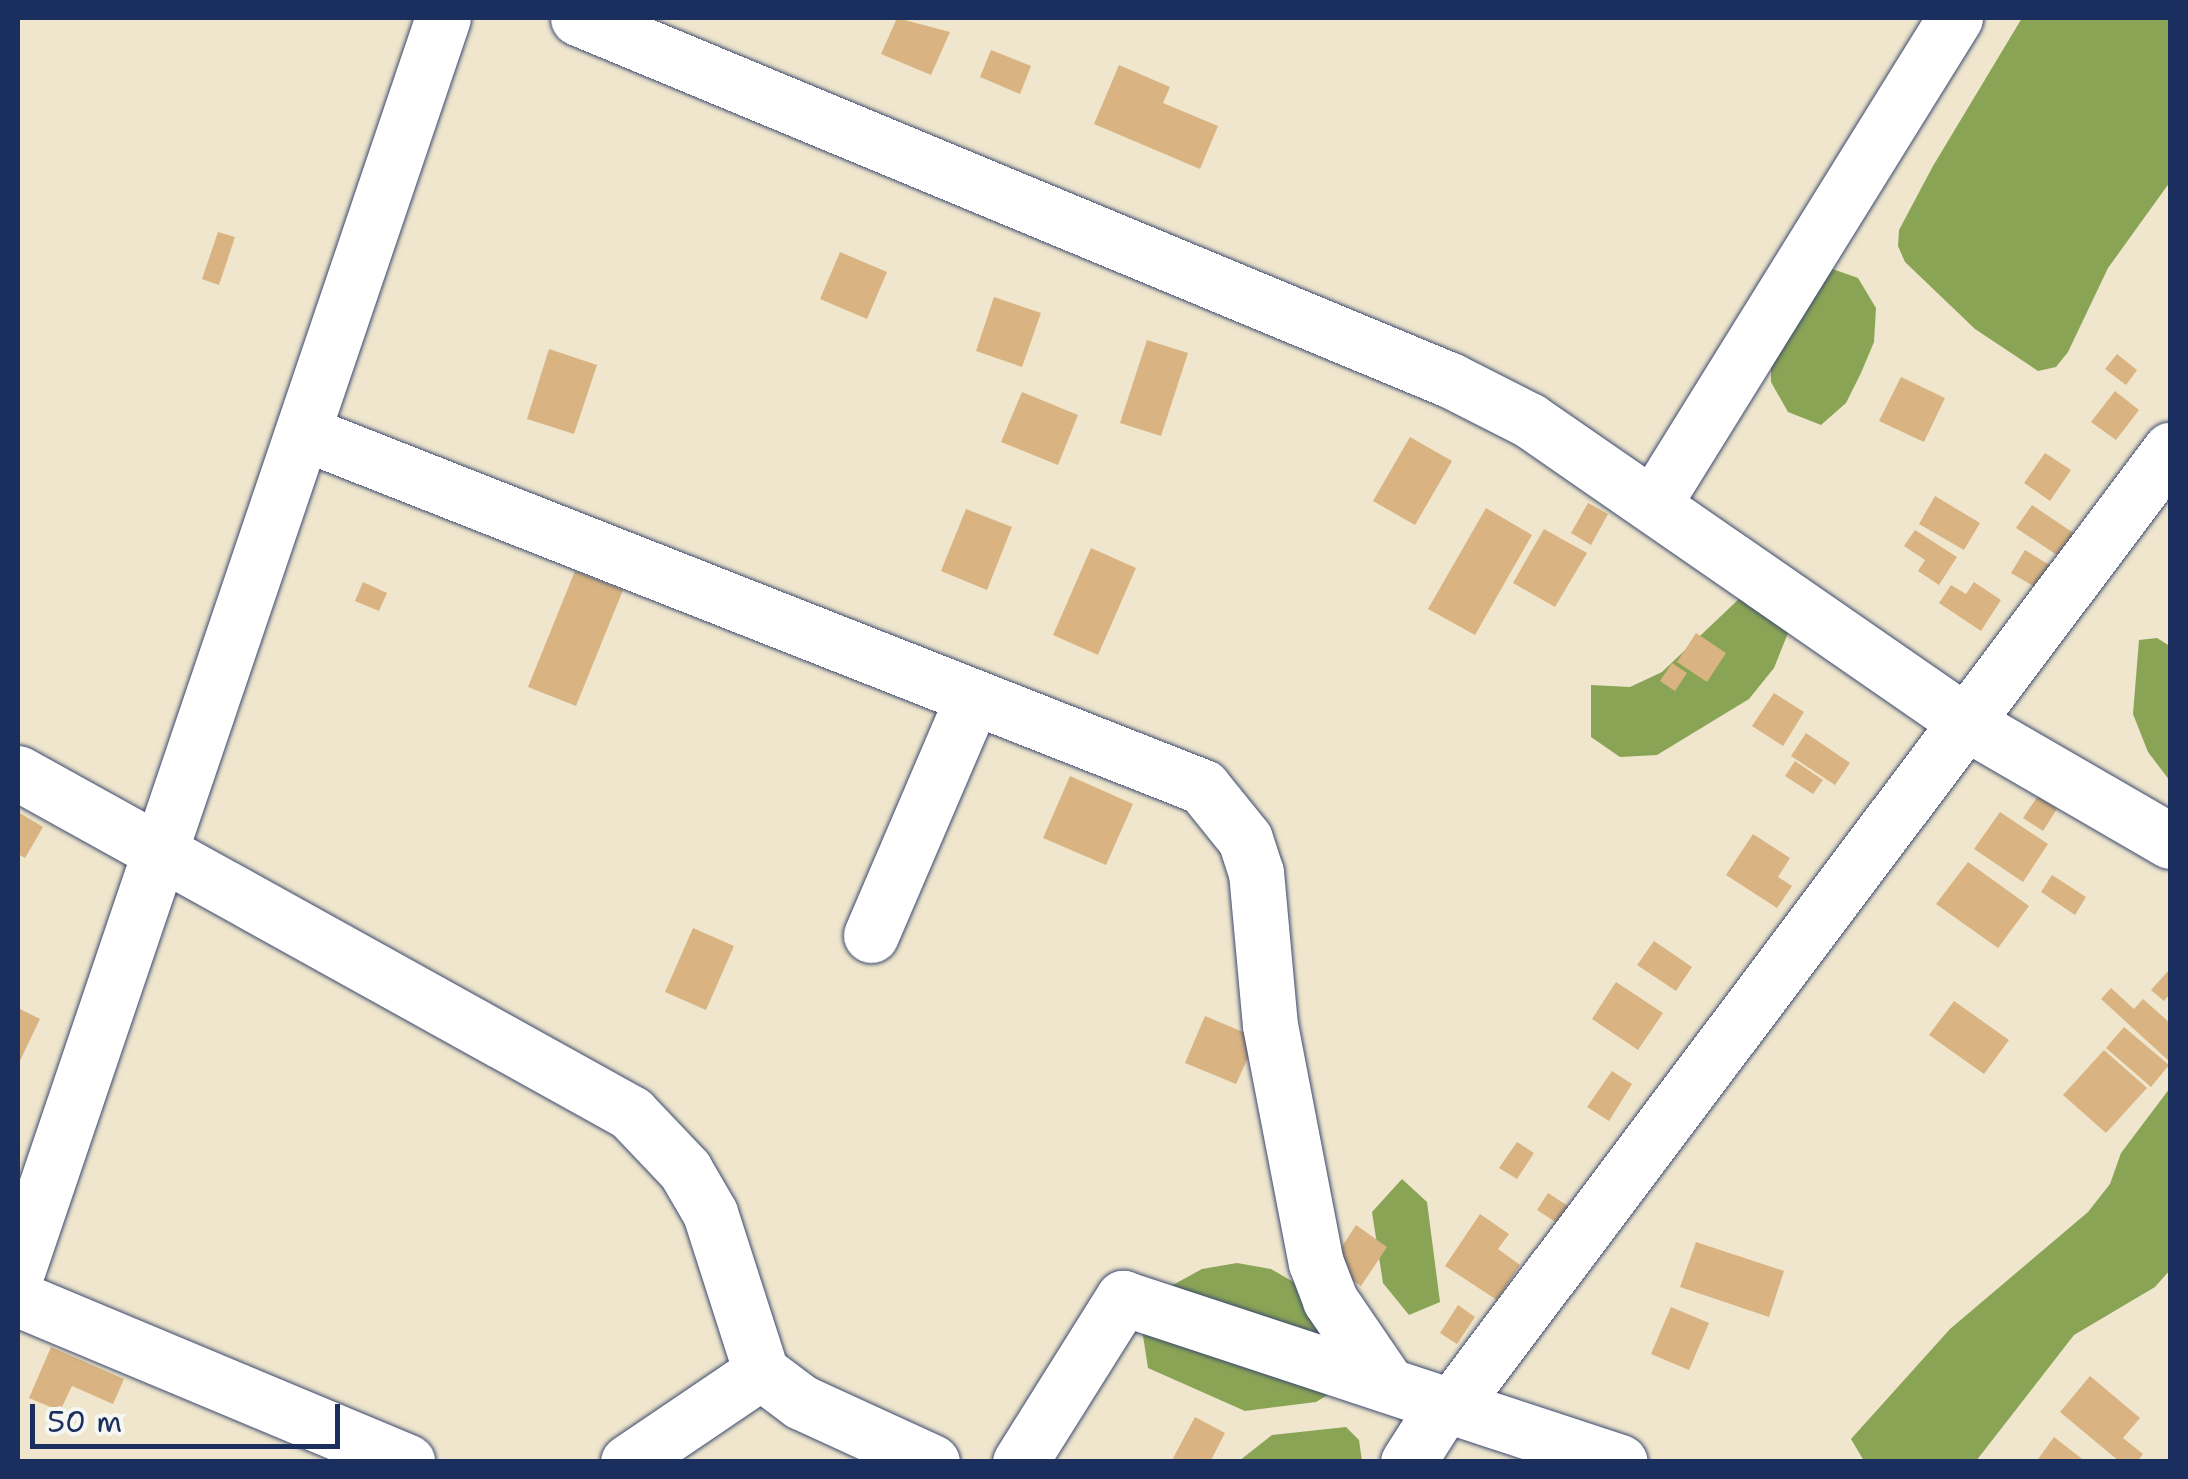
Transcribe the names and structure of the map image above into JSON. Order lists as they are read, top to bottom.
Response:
{
  "scale_bar": "50 m"
}
